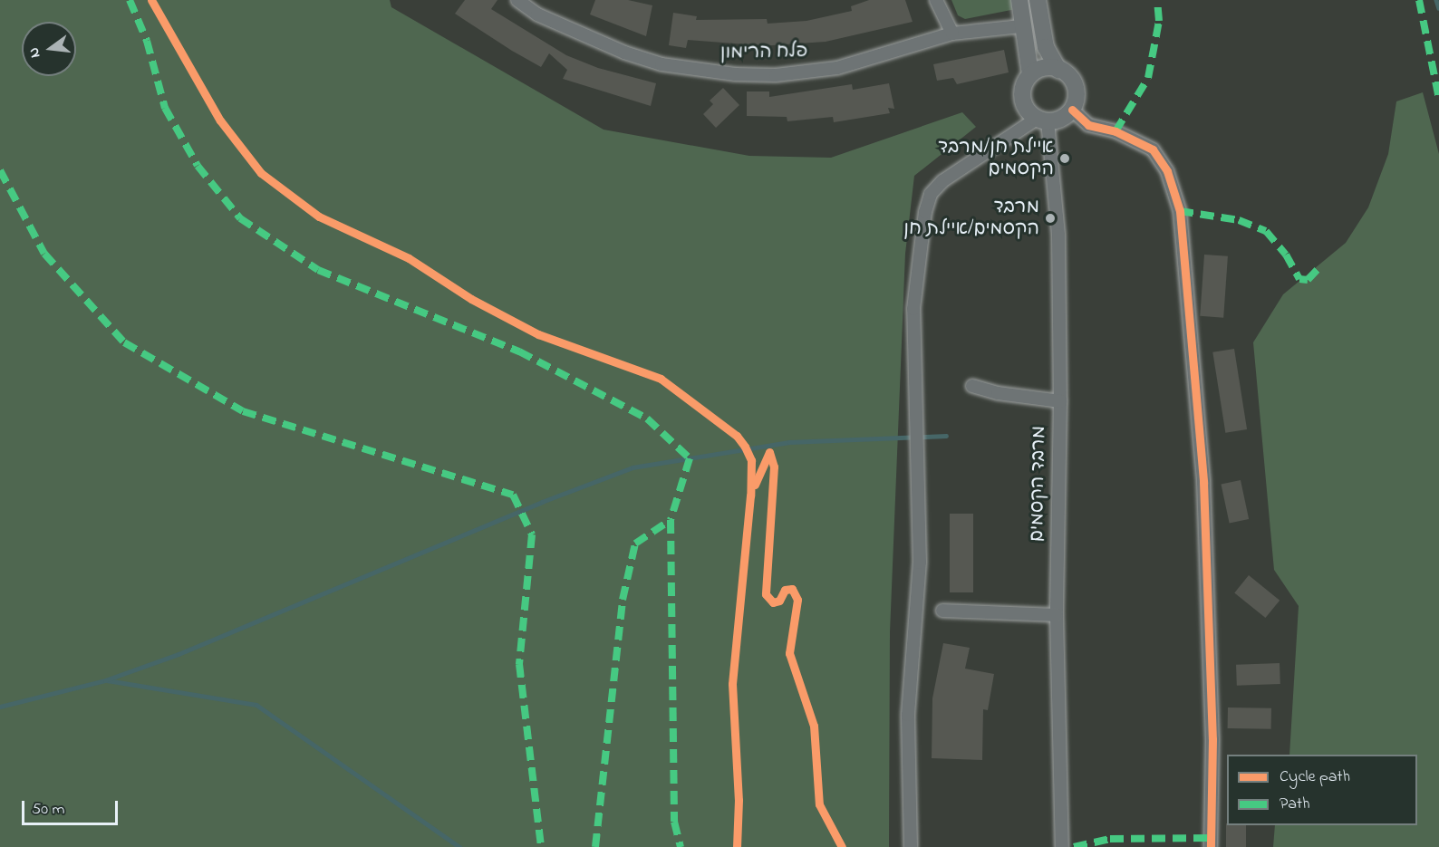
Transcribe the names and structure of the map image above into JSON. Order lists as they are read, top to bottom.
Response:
{
  "streets": {
    "street": ["פלח הרימון", "מרבד הקסמים"]
  },
  "places": ["איילת חן/מרבד הקסמים", "מרבד הקסמים/איילת חן"],
  "legend": ["Cycle path", "Path"],
  "scale_bar": "50 m",
  "north": "left"
}
